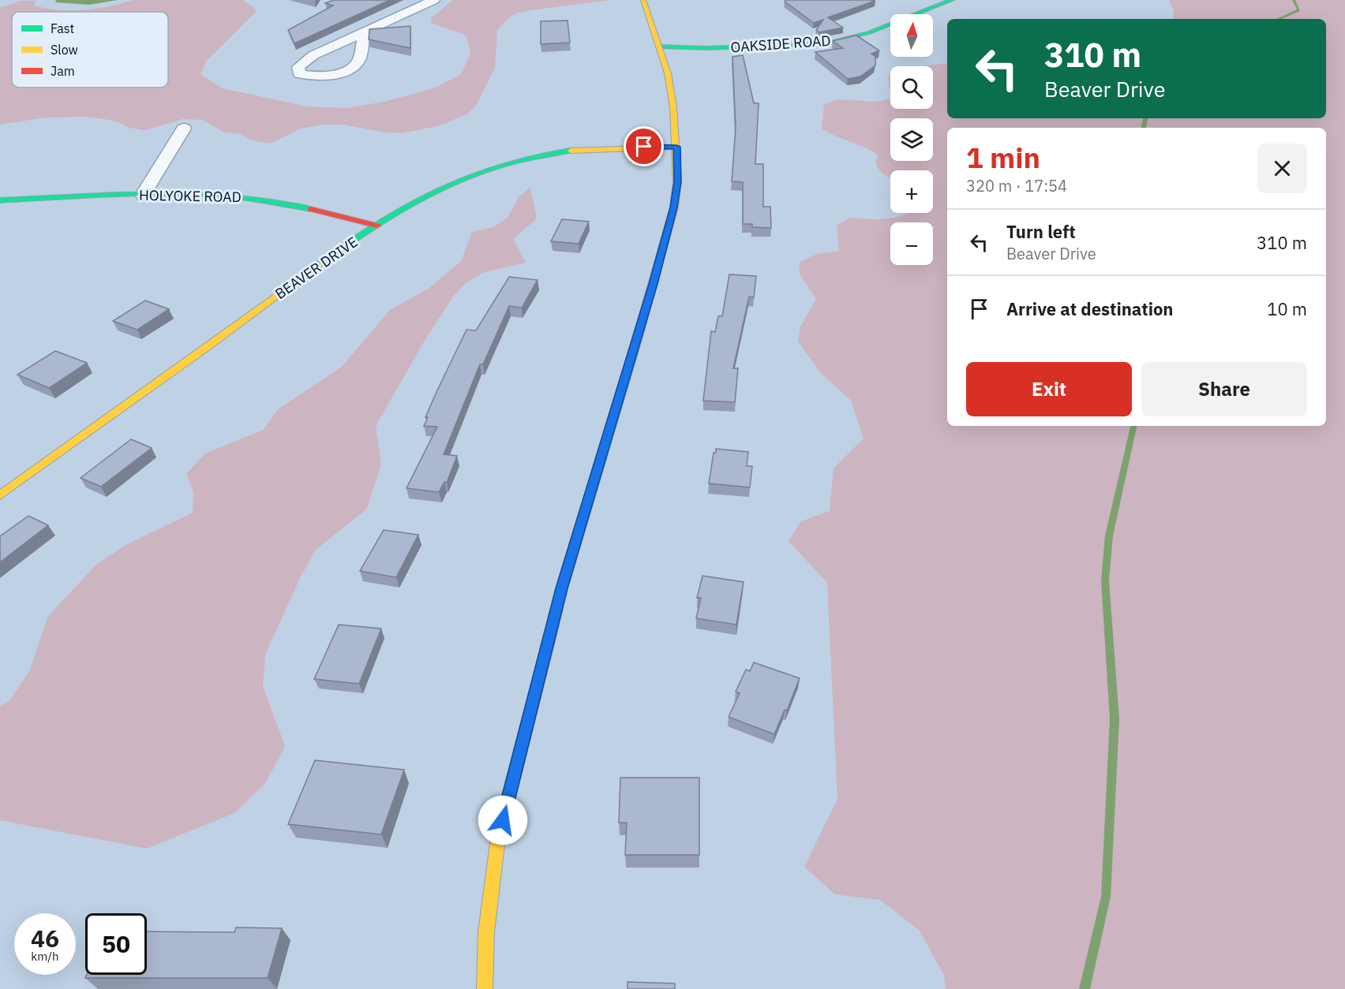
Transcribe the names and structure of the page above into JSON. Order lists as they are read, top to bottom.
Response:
{
  "streets": {
    "street": ["OAKSIDE ROAD", "HOLYOKE ROAD", "BEAVER DRIVE"]
  },
  "crossings": [
    ["HOLYOKE ROAD", "BEAVER DRIVE"]
  ],
  "legend": ["Fast", "Slow", "Jam"],
  "north": "top",
  "page": {
    "map_buttons": ["+", "−"],
    "turn": ["310 m", "Beaver Drive"],
    "heading": ["1 min", "320 m · 17:54"],
    "list": [
      {
        "name": "Turn left",
        "note": "Beaver Drive",
        "value": "310 m"
      },
      {
        "name": "Arrive at destination",
        "value": "10 m"
      }
    ],
    "buttons": ["Exit", "Share"],
    "speed": "46 km/h",
    "limit": "50"
  }
}
